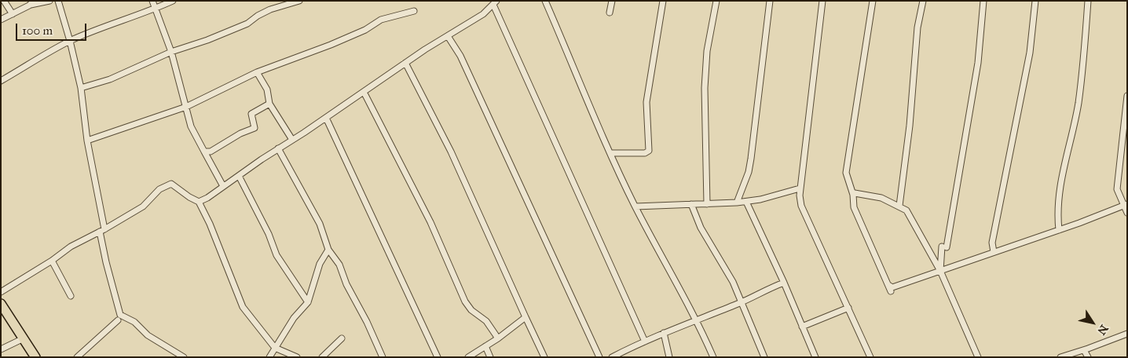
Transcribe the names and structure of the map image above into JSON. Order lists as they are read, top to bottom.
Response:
{
  "scale_bar": "100 m",
  "north": "bottom right"
}
